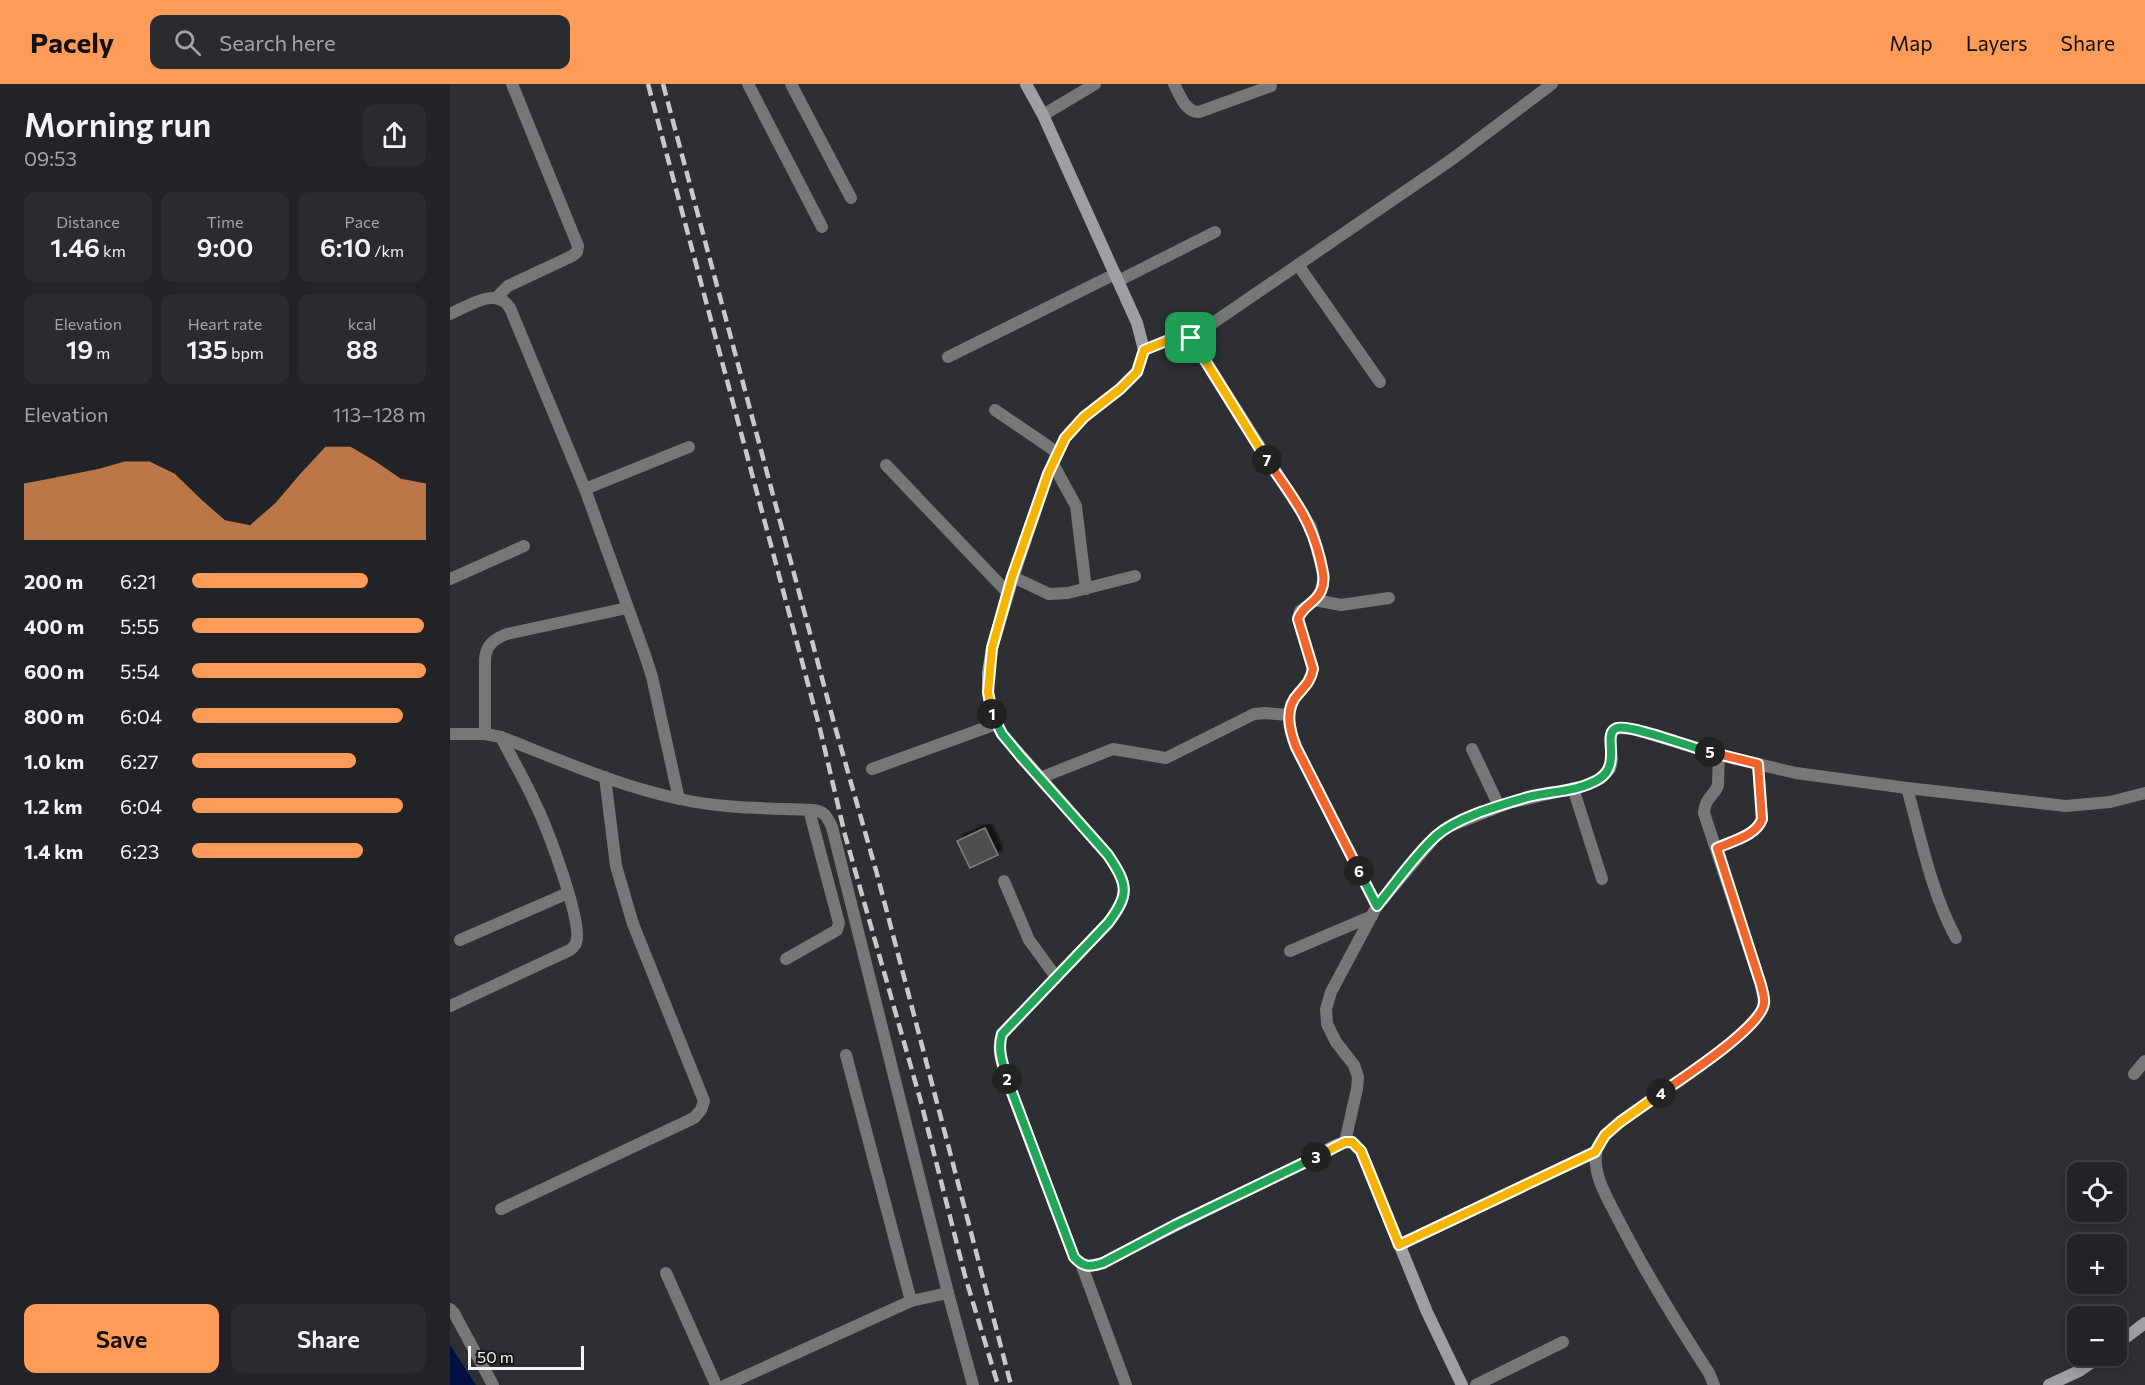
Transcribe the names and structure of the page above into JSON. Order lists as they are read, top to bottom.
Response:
{
  "scale_bar": "50 m",
  "page": {
    "header": "Pacely",
    "search": "Search here",
    "nav": ["Map", "Layers", "Share"],
    "heading": ["Morning run", "09:53"],
    "stats": [
      ["Distance", "1.46 km"],
      ["Time", "9:00"],
      ["Pace", "6:10 /km"],
      ["Elevation", "19 m"],
      ["Heart rate", "135 bpm"],
      ["kcal", "88"]
    ],
    "chart": ["Elevation", "113–128 m"],
    "pins": [
      "7",
      "1",
      "5",
      "6",
      "2",
      "4",
      "3"
    ],
    "list": [
      {
        "name": "200 m",
        "note": "6:21"
      },
      {
        "name": "400 m",
        "note": "5:55"
      },
      {
        "name": "600 m",
        "note": "5:54"
      },
      {
        "name": "800 m",
        "note": "6:04"
      },
      {
        "name": "1.0 km",
        "note": "6:27"
      },
      {
        "name": "1.2 km",
        "note": "6:04"
      },
      {
        "name": "1.4 km",
        "note": "6:23"
      }
    ],
    "map_buttons": ["+", "−"],
    "buttons": ["Save", "Share"],
    "scale": "50 m"
  }
}
